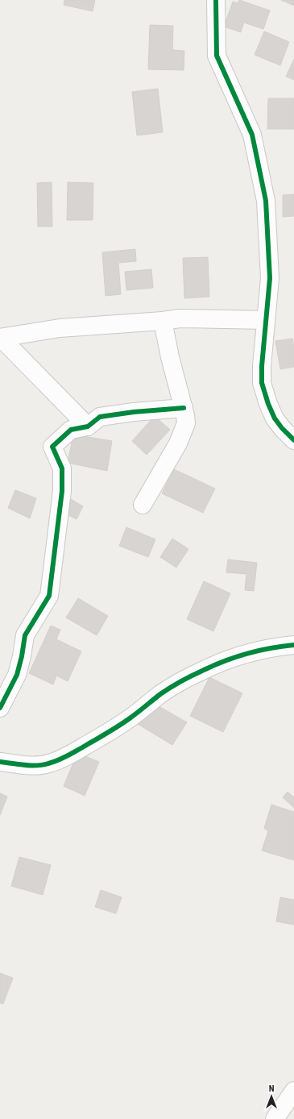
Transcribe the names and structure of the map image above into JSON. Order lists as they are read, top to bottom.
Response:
{
  "north": "top"
}
